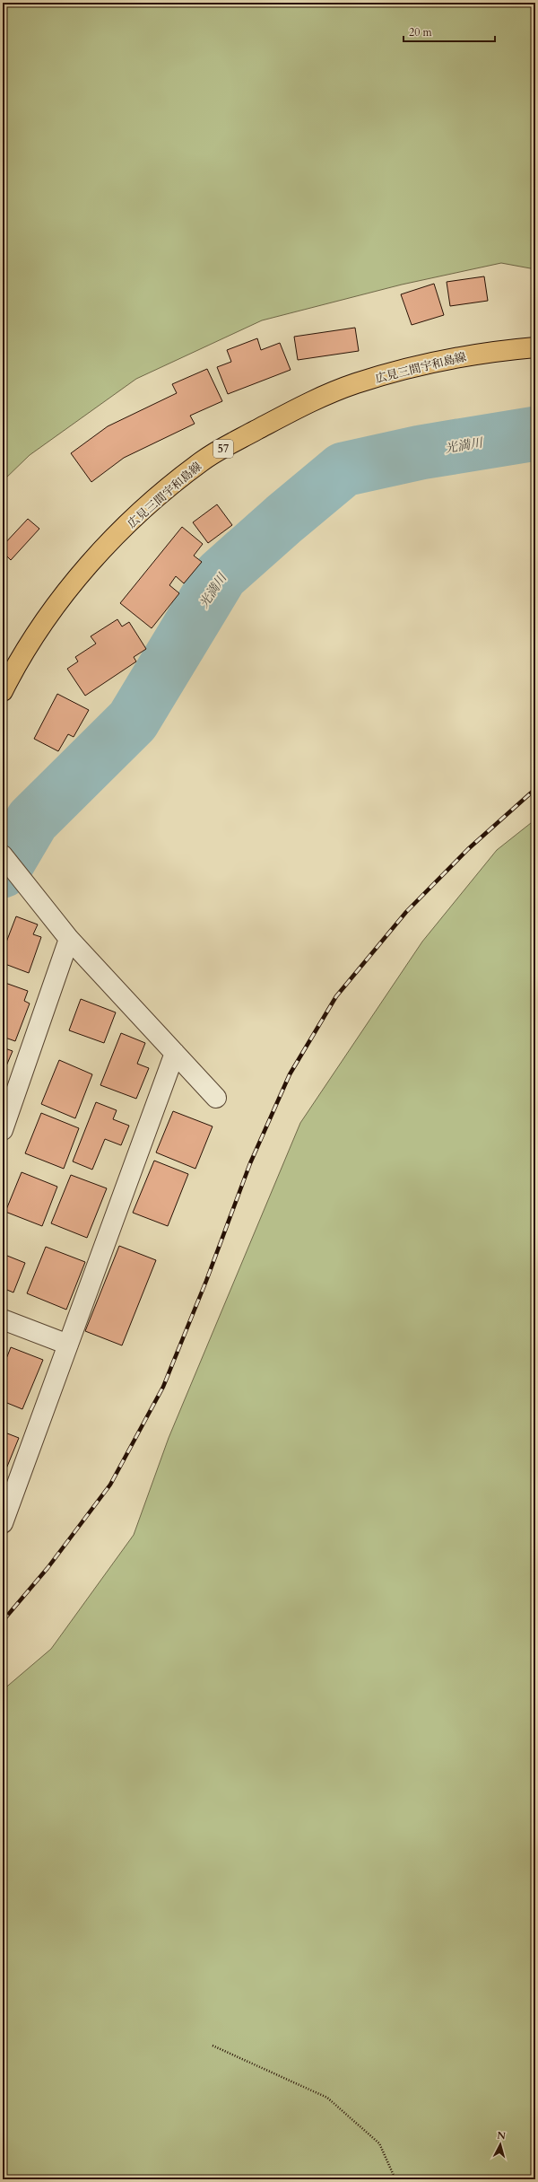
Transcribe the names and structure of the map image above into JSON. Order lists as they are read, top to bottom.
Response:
{
  "streets": {
    "main road": ["広見三間宇和島線", "57"]
  },
  "water": ["光満川"],
  "scale_bar": "20 m",
  "north": "top"
}
